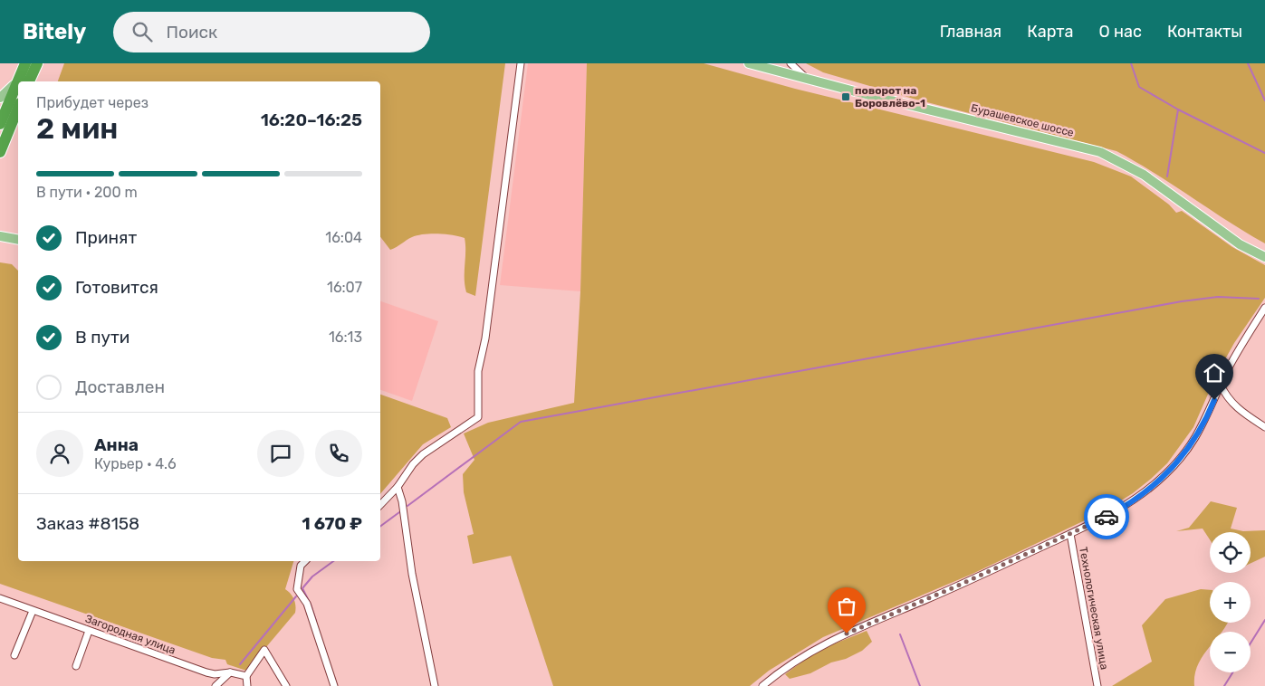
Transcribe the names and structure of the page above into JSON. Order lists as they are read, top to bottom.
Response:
{
  "streets": {
    "main road": ["Бурашевское шоссе"],
    "street": ["Технологическая улица", "Загородная улица"]
  },
  "places": {
    "transit": ["поворот на Боровлёво-1"]
  },
  "page": {
    "header": "Bitely",
    "search": "Поиск",
    "nav": [
      "Главная",
      "Карта",
      "О нас",
      "Контакты"
    ],
    "heading": ["2 мин", "Прибудет через", "16:20–16:25"],
    "panel": [
      "Анна",
      "Курьер · 4.6",
      "Заказ #8158",
      "1 670 ₽"
    ],
    "bar": "В пути · 200 m",
    "list": [
      ["Принят", "16:04"],
      ["Готовится", "16:07"],
      ["В пути", "16:13"],
      "Доставлен"
    ],
    "map_buttons": ["+", "−"]
  }
}
